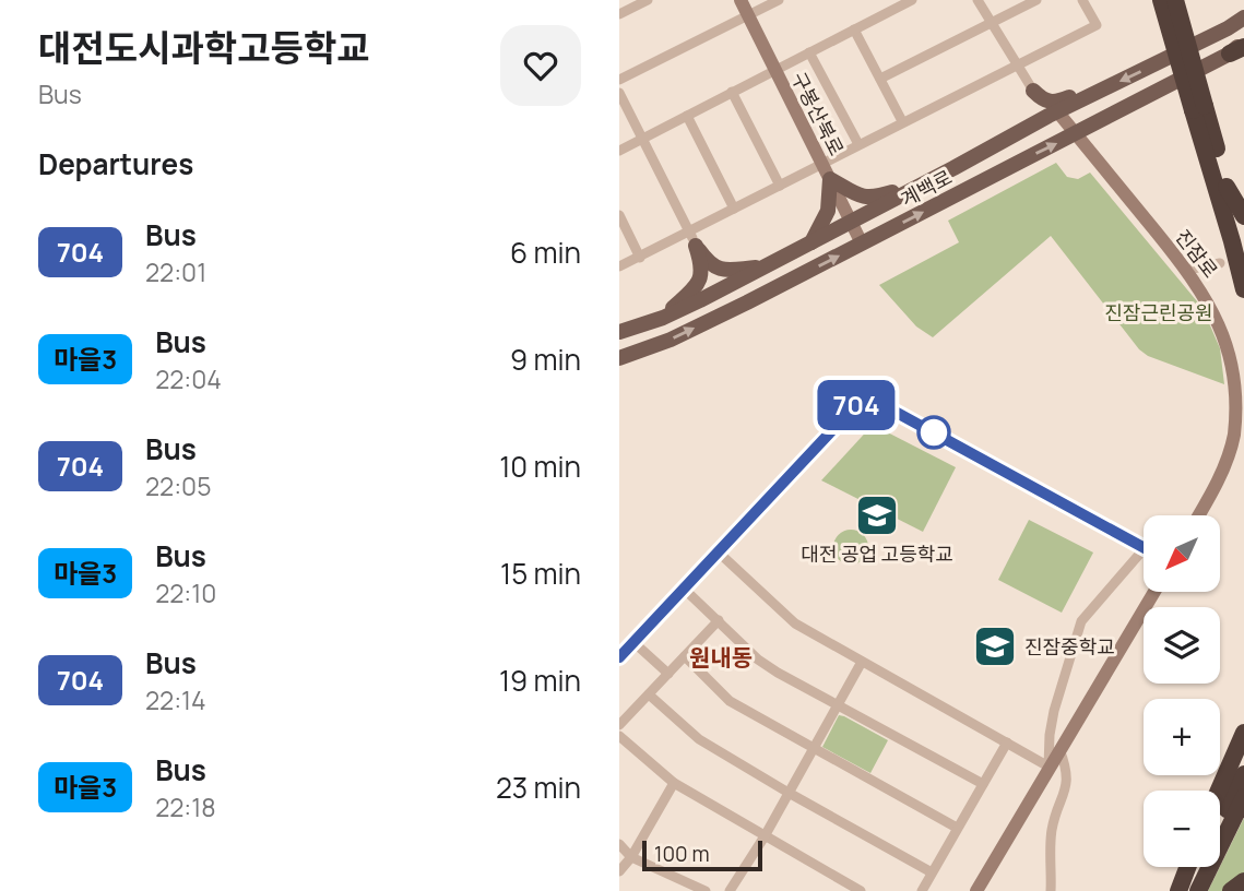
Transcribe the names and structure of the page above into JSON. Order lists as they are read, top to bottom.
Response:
{
  "streets": {
    "main road": ["계백로"],
    "street": ["구봉산북로", "진잠로"]
  },
  "crossings": [
    ["구봉산북로", "계백로"],
    ["계백로", "진잠로"]
  ],
  "districts": ["원내동"],
  "parks": ["진잠근린공원"],
  "places": {
    "school or university": ["대전 공업 고등학교", "진잠중학교"]
  },
  "lines": ["bus line 704"],
  "scale_bar": "100 m",
  "north": "bottom left",
  "page": {
    "heading": [
      ["대전도시과학고등학교", "Bus"],
      "Departures"
    ],
    "on_map": "704",
    "list": [
      {
        "mark": "704",
        "name": "Bus",
        "note": "22:01",
        "value": "6 min"
      },
      {
        "mark": "마을3",
        "name": "Bus",
        "note": "22:04",
        "value": "9 min"
      },
      {
        "mark": "704",
        "name": "Bus",
        "note": "22:05",
        "value": "10 min"
      },
      {
        "mark": "마을3",
        "name": "Bus",
        "note": "22:10",
        "value": "15 min"
      },
      {
        "mark": "704",
        "name": "Bus",
        "note": "22:14",
        "value": "19 min"
      },
      {
        "mark": "마을3",
        "name": "Bus",
        "note": "22:18",
        "value": "23 min"
      }
    ],
    "map_buttons": ["+", "−"],
    "scale": "100 m"
  }
}
